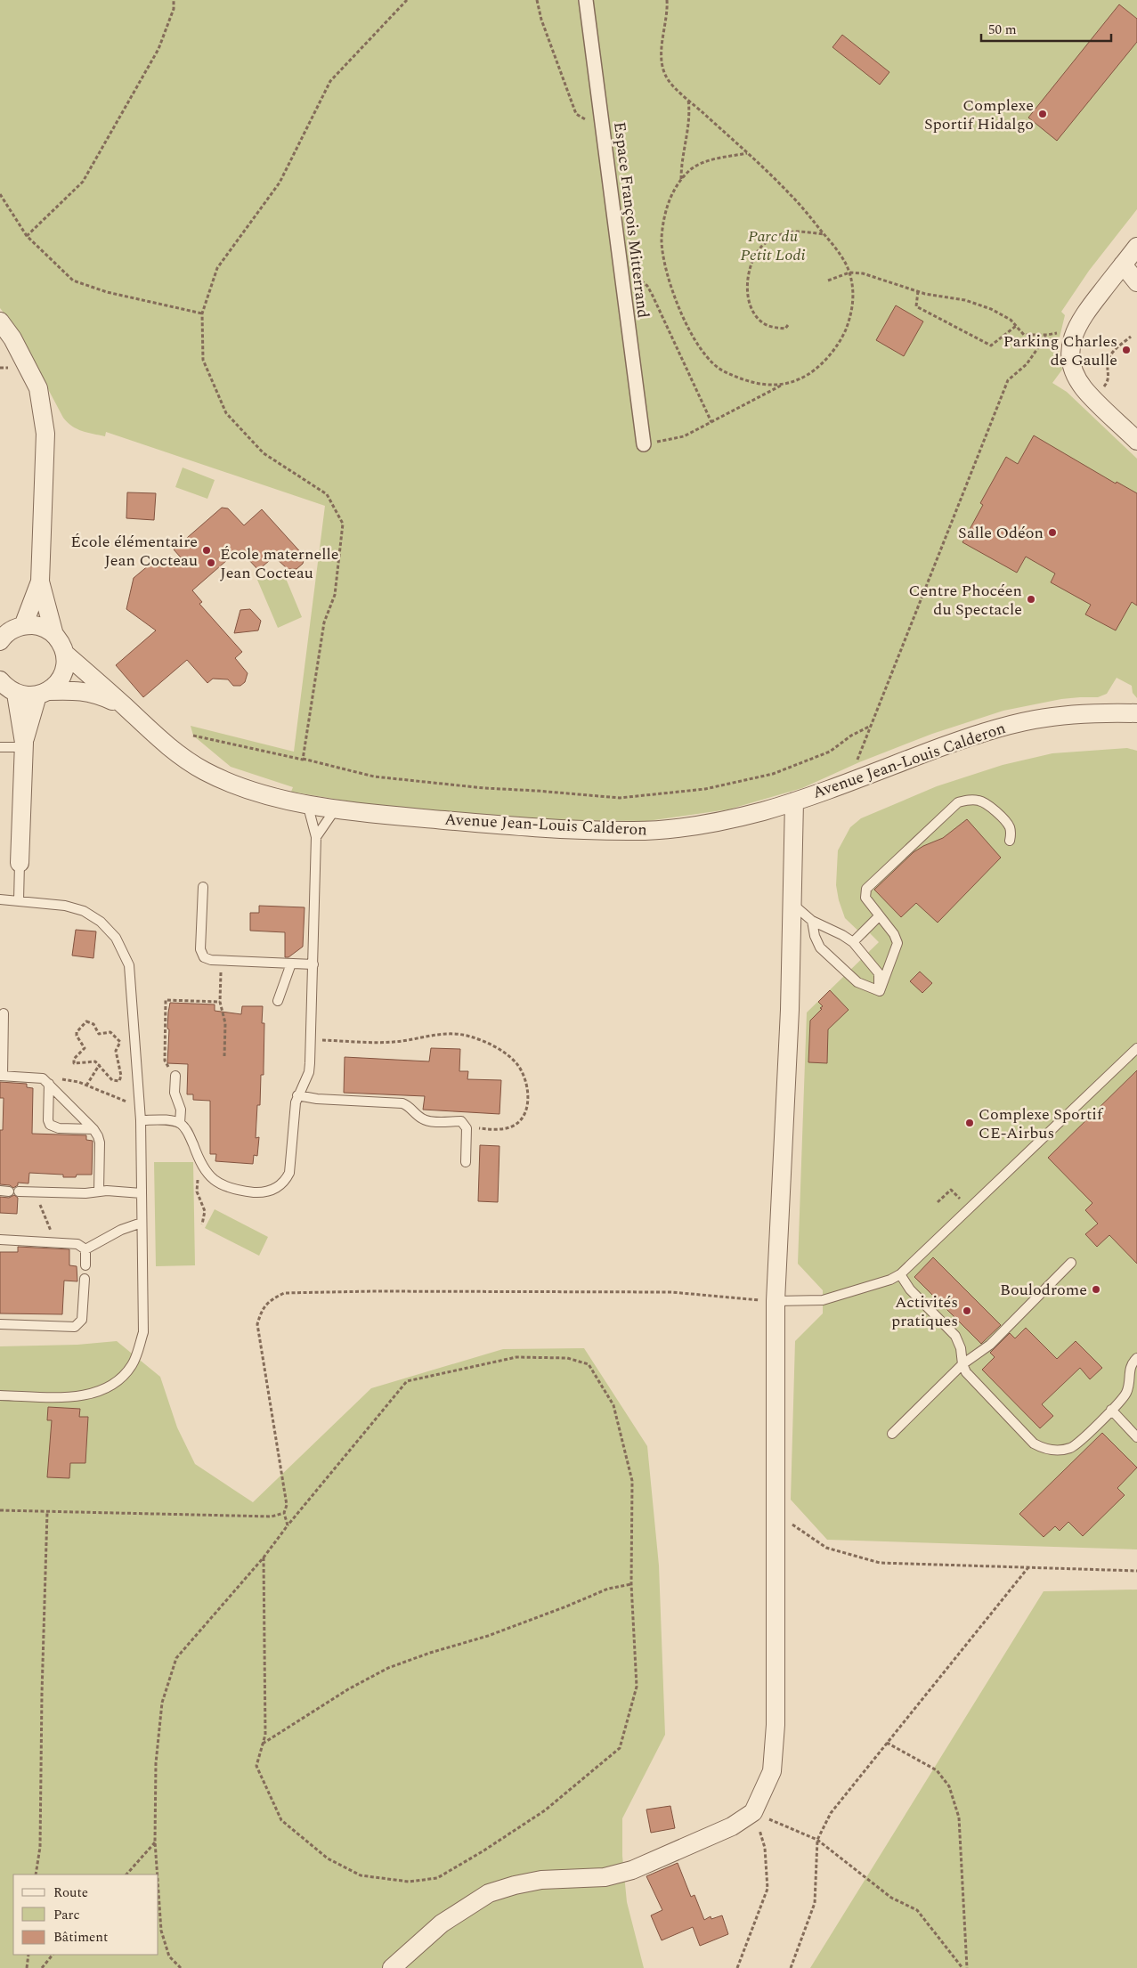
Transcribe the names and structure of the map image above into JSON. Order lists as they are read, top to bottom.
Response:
{
  "streets": {
    "street": ["Espace François Mitterrand", "Avenue Jean-Louis Calderon"]
  },
  "parks": ["Parc du Petit Lodi"],
  "places": [
    "Complexe Sportif Hidalgo",
    "Parking Charles de Gaulle",
    "Salle Odéon",
    "École élémentaire Jean Cocteau",
    "École maternelle Jean Cocteau",
    "Centre Phocéen du Spectacle",
    "Complexe Sportif CE-Airbus",
    "Boulodrome",
    "Activités pratiques"
  ],
  "legend": ["Route", "Parc", "Bâtiment"],
  "scale_bar": "50 m"
}
